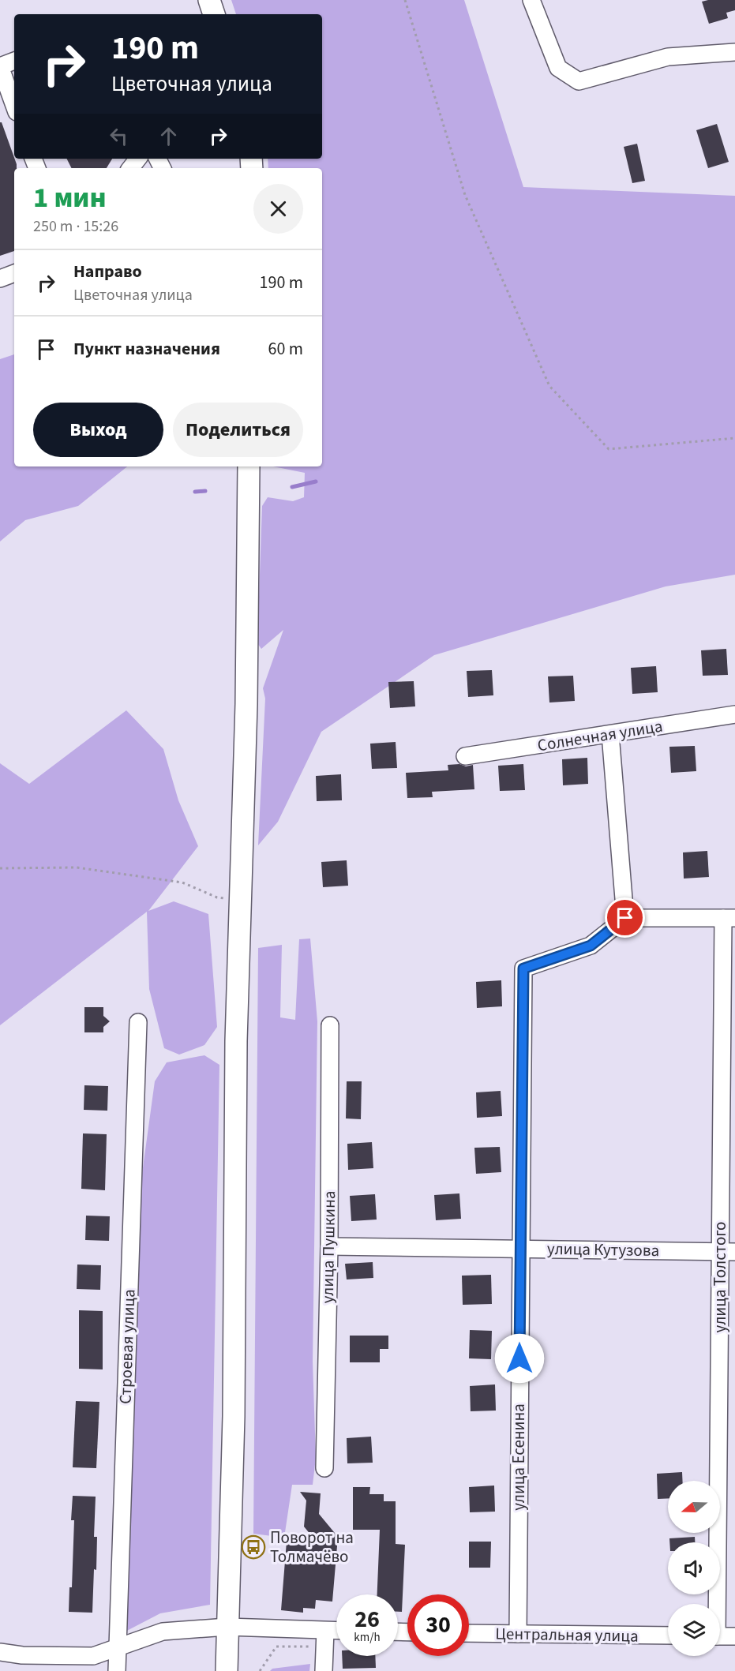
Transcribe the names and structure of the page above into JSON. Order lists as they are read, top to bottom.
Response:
{
  "streets": {
    "street": [
      "Солнечная улица",
      "улица Пушкина",
      "улица Кутузова",
      "улица Толстого",
      "Строевая улица",
      "улица Есенина",
      "Центральная улица"
    ]
  },
  "crossings": [
    ["улица Пушкина", "улица Кутузова"],
    ["улица Кутузова", "улица Толстого"],
    ["улица Кутузова", "улица Есенина"],
    ["улица Есенина", "Центральная улица"]
  ],
  "places": {
    "bus stop": ["Поворот на Толмачёво"]
  },
  "north": "left",
  "page": {
    "turn": ["190 m", "Цветочная улица"],
    "heading": ["1 мин", "250 m · 15:26"],
    "list": [
      {
        "name": "Направо",
        "note": "Цветочная улица",
        "value": "190 m"
      },
      {
        "name": "Пункт назначения",
        "value": "60 m"
      }
    ],
    "buttons": ["Выход", "Поделиться"],
    "speed": "26 km/h",
    "limit": "30"
  }
}
